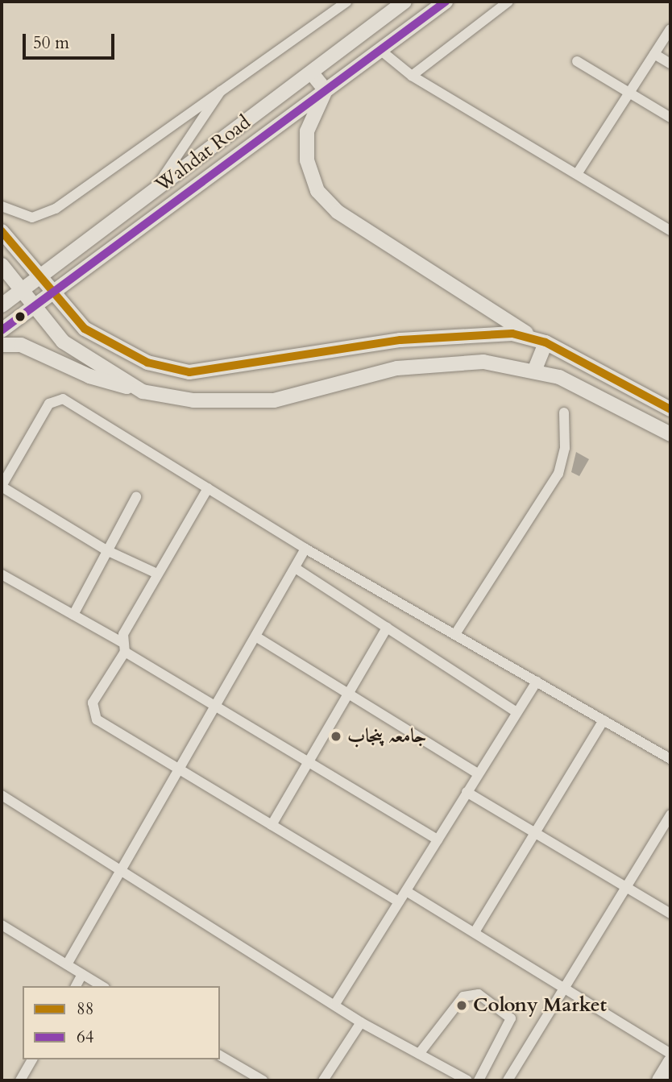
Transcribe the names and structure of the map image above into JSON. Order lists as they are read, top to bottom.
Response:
{
  "streets": {
    "main road": ["Wahdat Road"]
  },
  "places": ["جامعہ پنجاب", "Colony Market"],
  "lines": ["transit line 64", "transit line 88"],
  "legend": ["88", "64"],
  "scale_bar": "50 m"
}
